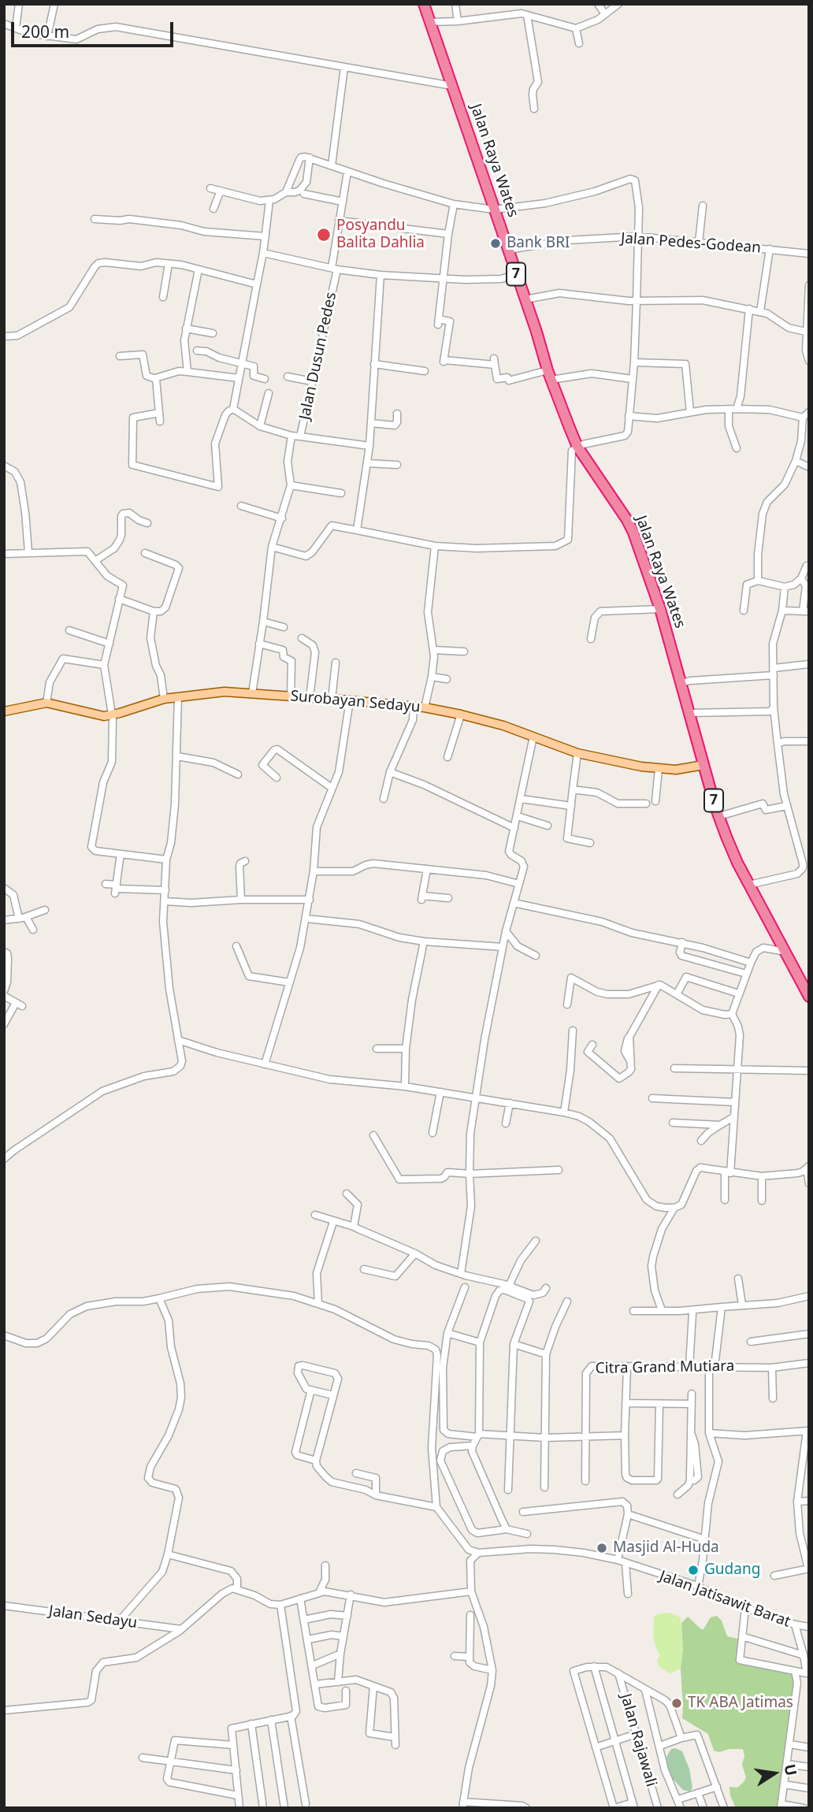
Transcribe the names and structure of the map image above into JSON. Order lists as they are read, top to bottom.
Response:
{
  "streets": {
    "highway": ["Jalan Raya Wates", "7"],
    "main road": ["Surobayan Sedayu"],
    "street": [
      "Jalan Pedes-Godean",
      "Jalan Dusun Pedes",
      "Citra Grand Mutiara",
      "Jalan Jatisawit Barat",
      "Jalan Sedayu",
      "Jalan Rajawali"
    ]
  },
  "crossings": [
    ["Jalan Raya Wates", "Jalan Pedes-Godean"],
    ["Jalan Raya Wates", "Surobayan Sedayu"],
    ["Jalan Dusun Pedes", "Surobayan Sedayu"]
  ],
  "places": [
    "Posyandu Balita Dahlia",
    "Bank BRI",
    "Masjid Al-Huda",
    "Gudang",
    "TK ABA Jatimas"
  ],
  "scale_bar": "200 m",
  "north": "right"
}
